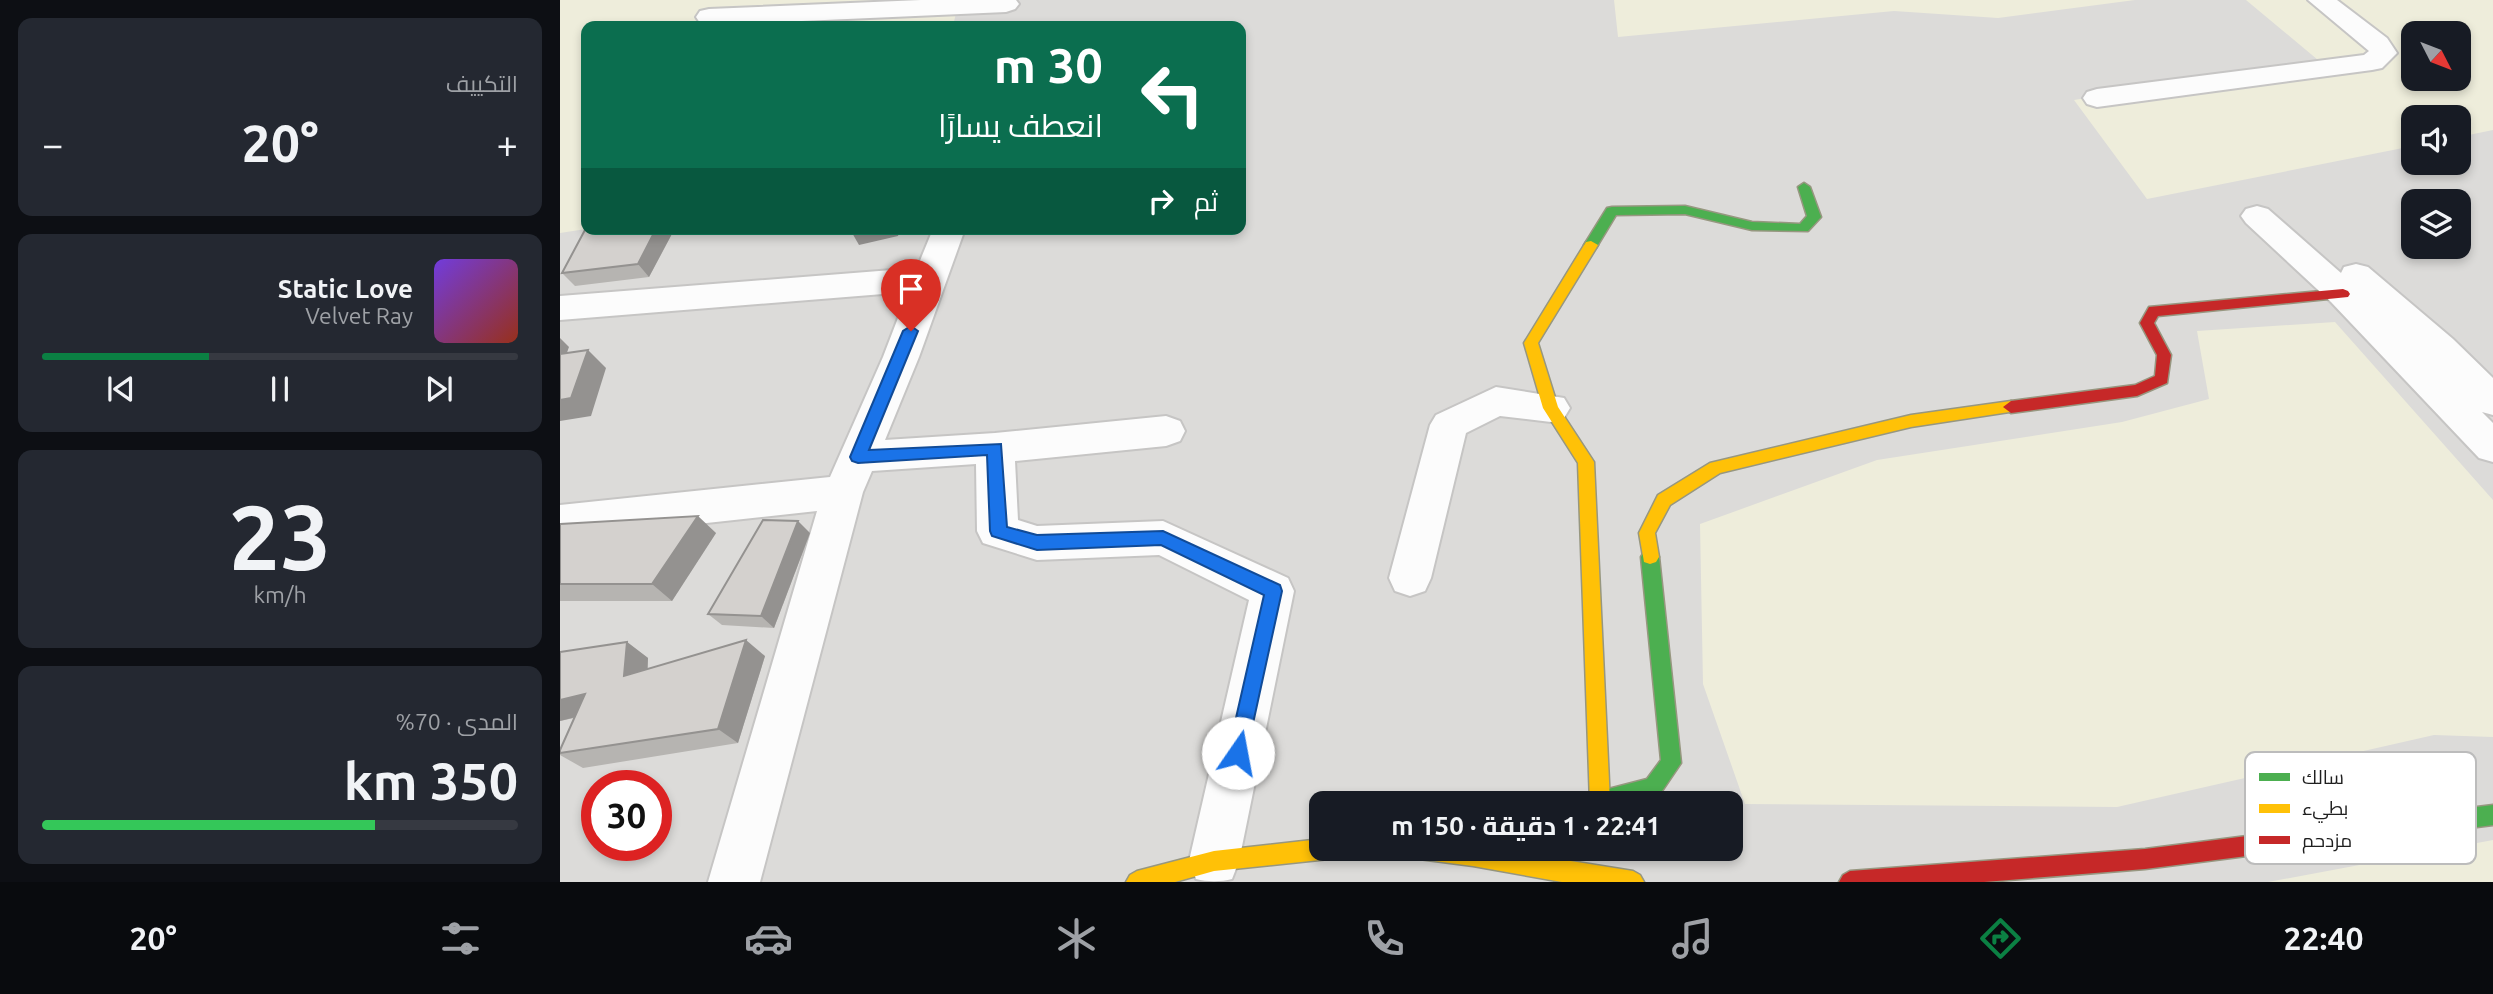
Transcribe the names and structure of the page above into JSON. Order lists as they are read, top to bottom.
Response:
{
  "legend": ["سالك", "بطيء", "مزدحم"],
  "north": "bottom right",
  "page": {
    "tile": [
      "التكييف",
      ["23", "km/h"],
      ["المدى · 70%", "350 km"]
    ],
    "turn": ["30 m", "انعطف يسارًا"],
    "heat": ["−", "20°", "+"],
    "then": "ثم",
    "song": ["Static Love", "Velvet Ray"],
    "limit": "30",
    "trip": "22:41 · 1 دقيقة · 150 m",
    "tabs": ["22:40", "20°"]
  }
}
